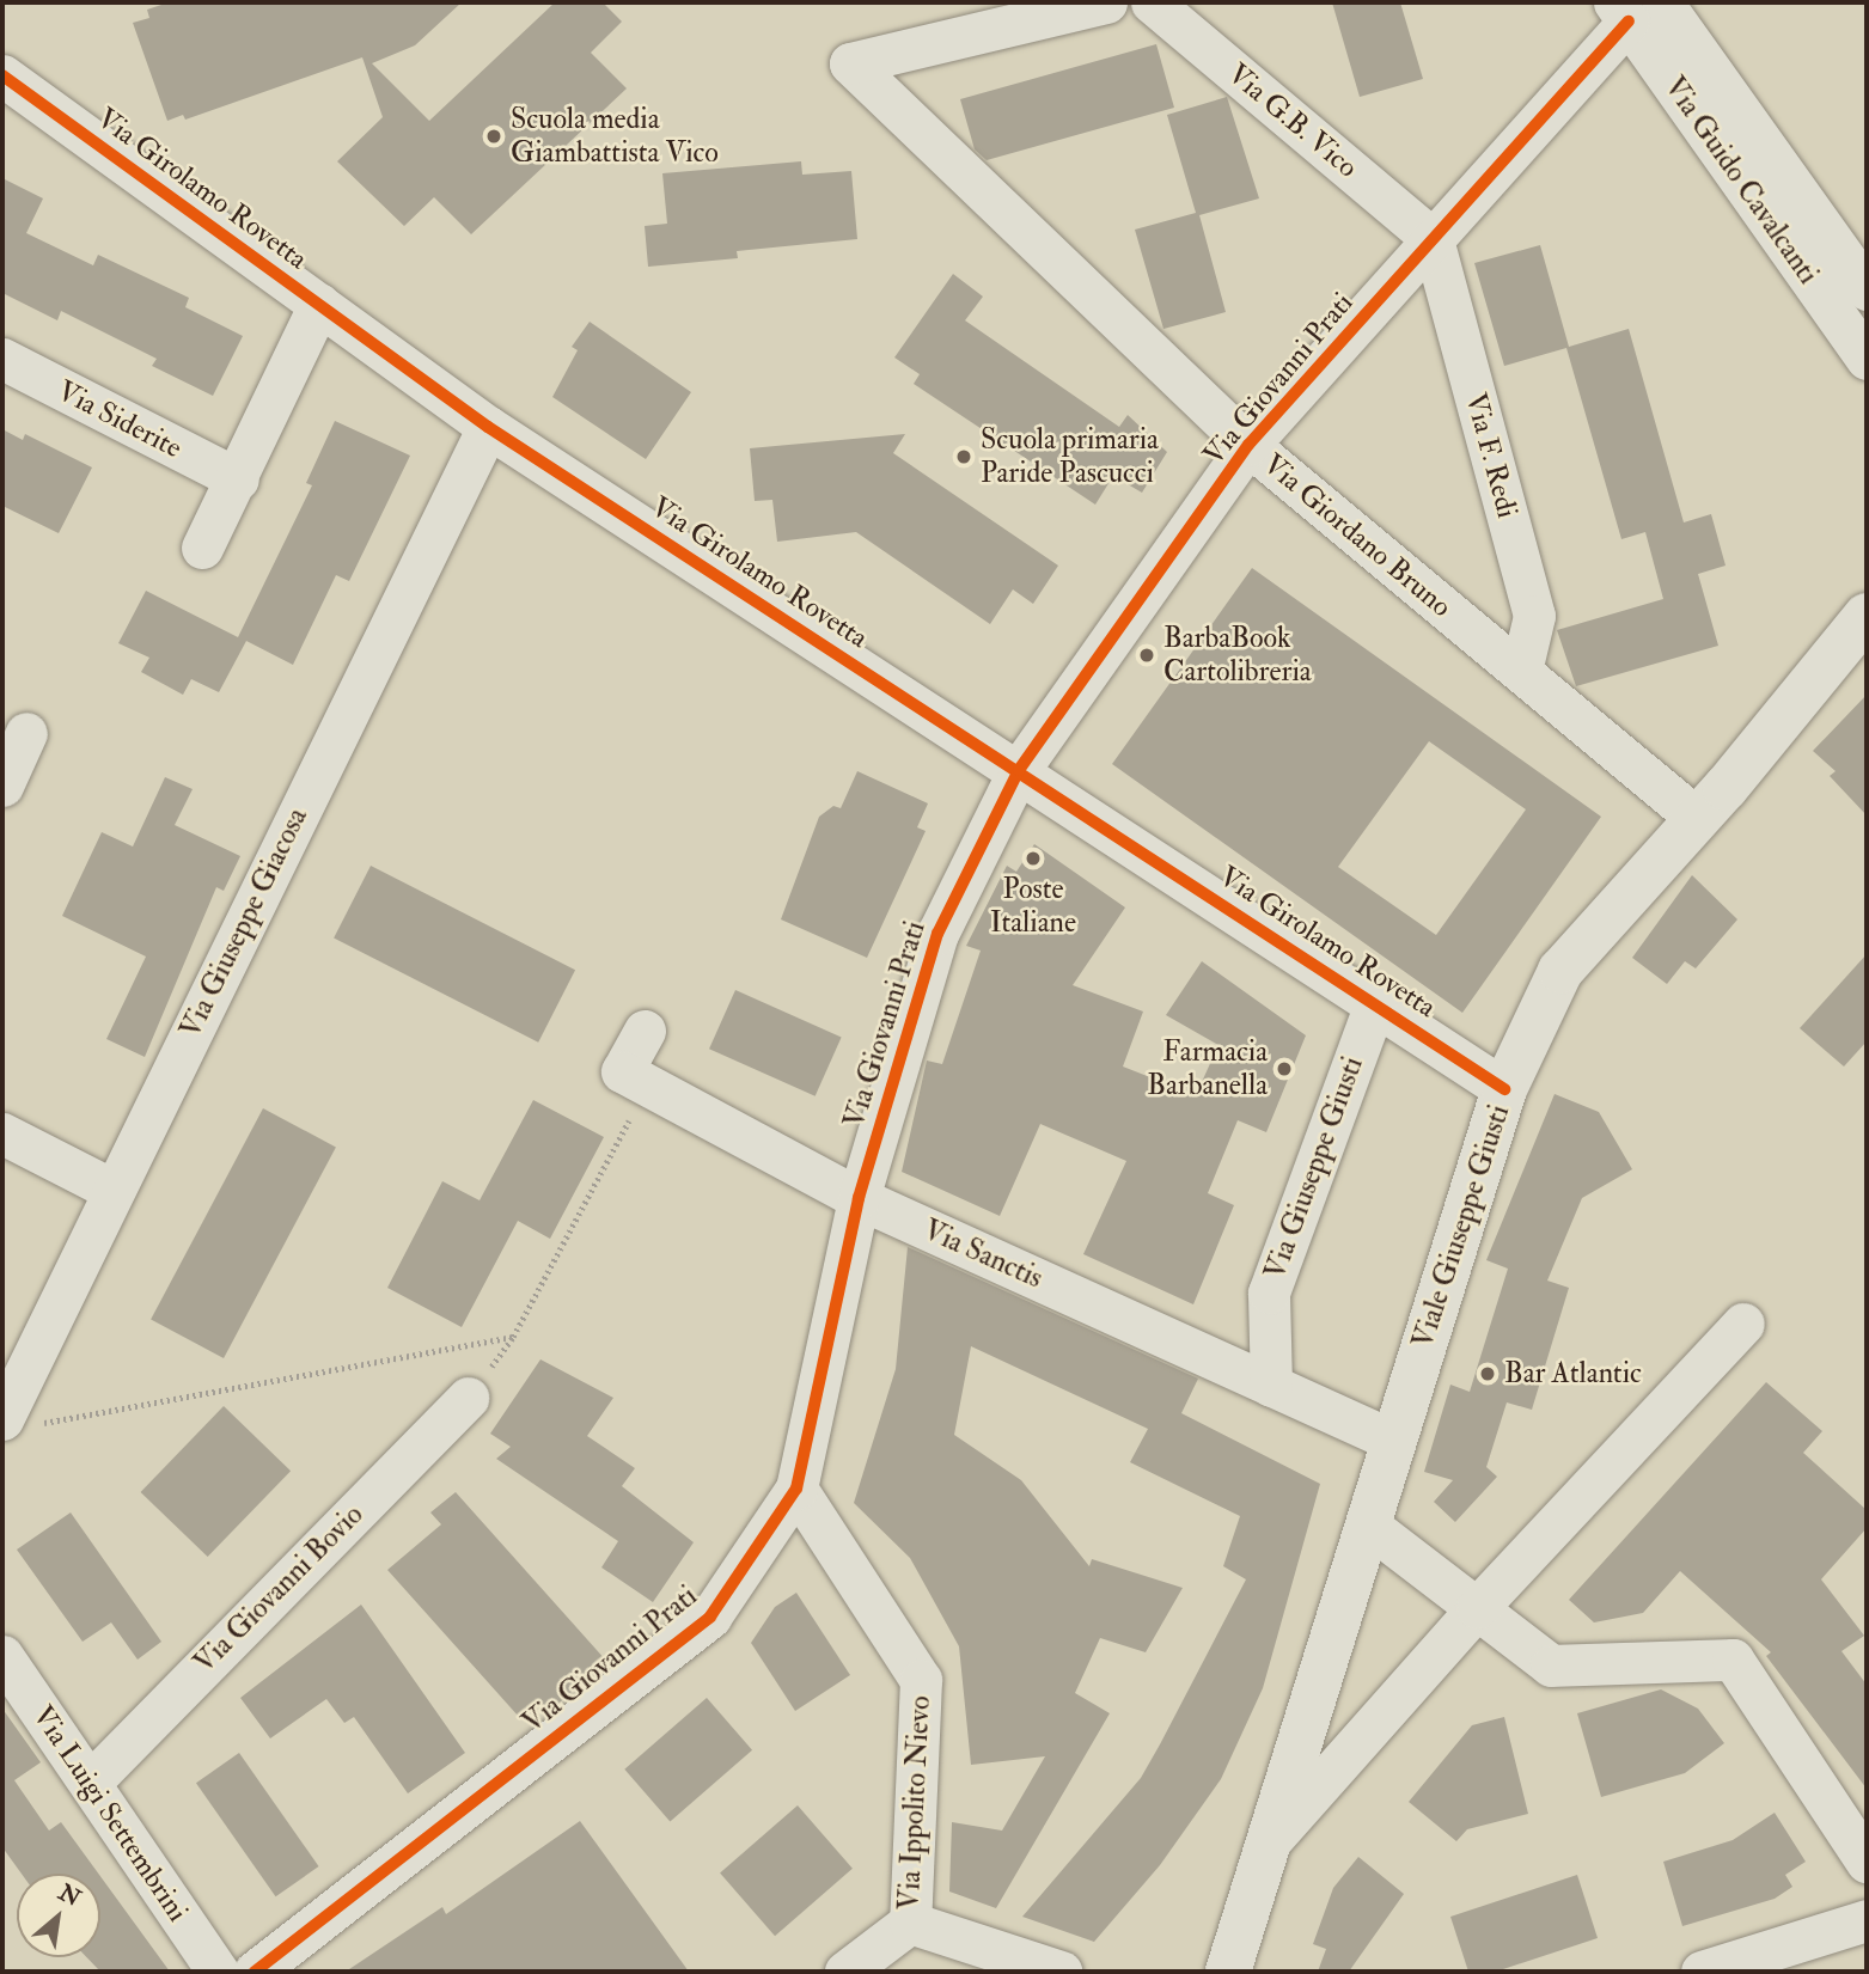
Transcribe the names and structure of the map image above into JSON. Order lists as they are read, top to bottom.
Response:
{
  "streets": {
    "street": [
      "Via G.B. Vico",
      "Via Guido Cavalcanti",
      "Via Girolamo Rovetta",
      "Via Giovanni Prati",
      "Via Siderite",
      "Via F. Redi",
      "Via Giordano Bruno",
      "Via Giuseppe Giacosa",
      "Via Giuseppe Giusti",
      "Viale Giuseppe Giusti",
      "Via Sanctis",
      "Via Giovanni Bovio",
      "Via Ippolito Nievo",
      "Via Luigi Settembrini"
    ]
  },
  "crossings": [
    ["Via G.B. Vico", "Via Giovanni Prati"],
    ["Via G.B. Vico", "Via F. Redi"],
    ["Via Guido Cavalcanti", "Via Giovanni Prati"],
    ["Via Girolamo Rovetta", "Via Giovanni Prati"],
    ["Via Girolamo Rovetta", "Via Giuseppe Giacosa"],
    ["Via Girolamo Rovetta", "Via Giuseppe Giusti"],
    ["Via Girolamo Rovetta", "Viale Giuseppe Giusti"],
    ["Via Giovanni Prati", "Via F. Redi"],
    ["Via Giovanni Prati", "Via Giordano Bruno"],
    ["Via Giovanni Prati", "Via Sanctis"],
    ["Via Giovanni Prati", "Via Ippolito Nievo"],
    ["Via F. Redi", "Via Giordano Bruno"],
    ["Via Giordano Bruno", "Viale Giuseppe Giusti"],
    ["Via Giuseppe Giusti", "Via Sanctis"],
    ["Viale Giuseppe Giusti", "Via Sanctis"],
    ["Via Giovanni Bovio", "Via Luigi Settembrini"]
  ],
  "places": [
    "Scuola media Giambattista Vico",
    "Scuola primaria Paride Pascucci",
    "BarbaBook Cartolibreria",
    "Poste Italiane",
    "Farmacia Barbanella",
    "Bar Atlantic"
  ],
  "north": "top right"
}
